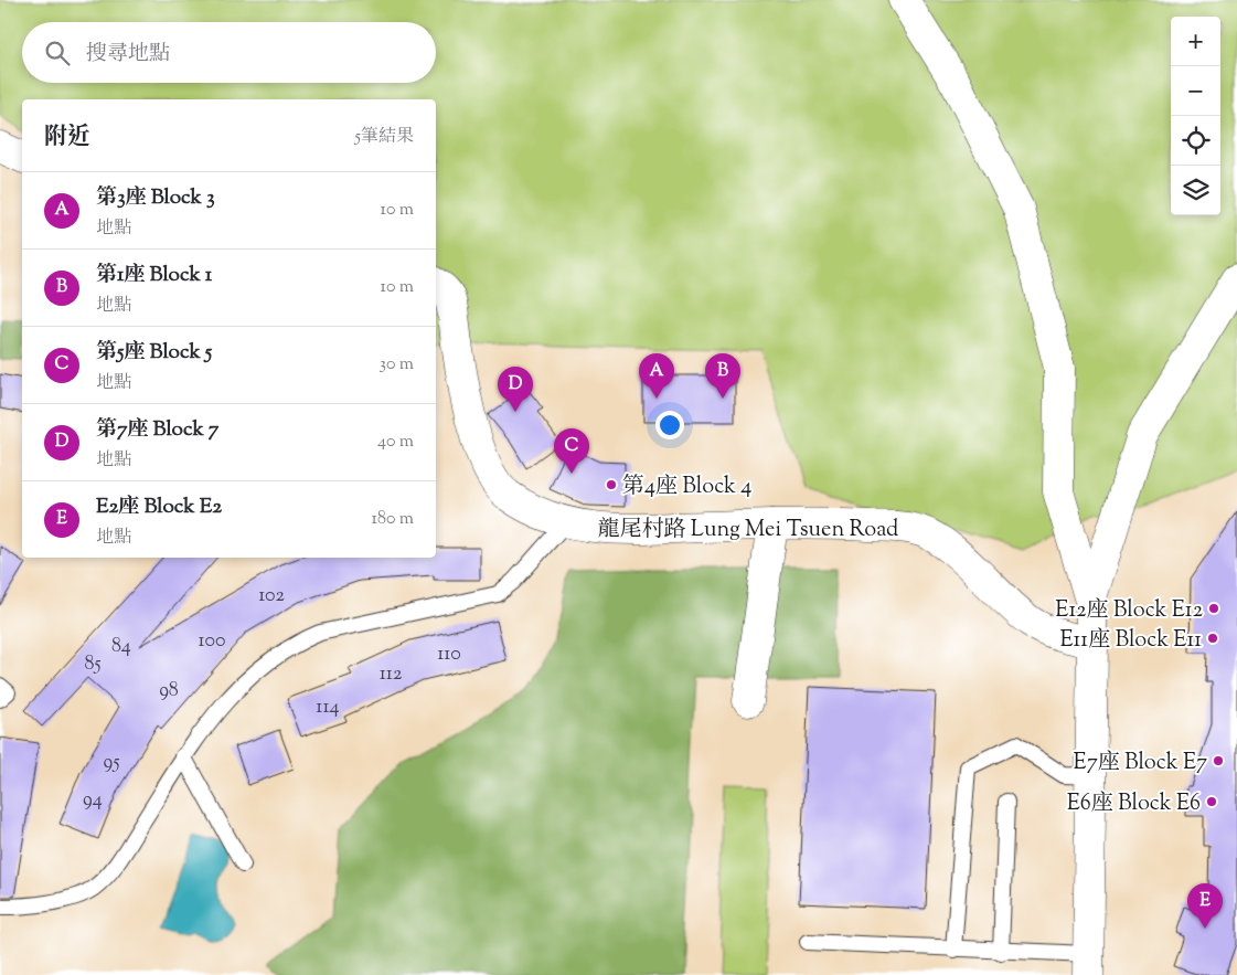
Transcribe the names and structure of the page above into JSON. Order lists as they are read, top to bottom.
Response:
{
  "streets": {
    "street": ["龍尾村路 Lung Mei Tsuen Road"]
  },
  "places": [
    "第4座 Block 4",
    "E12座 Block E12",
    "E11座 Block E11",
    "E7座 Block E7",
    "E6座 Block E6"
  ],
  "house_numbers": [
    "102",
    "100",
    "84",
    "110",
    "85",
    "112",
    "98",
    "114",
    "95",
    "94"
  ],
  "page": {
    "map_buttons": ["+", "−"],
    "search": "搜尋地點",
    "heading": ["附近", "5筆結果"],
    "list": [
      {
        "mark": "A",
        "name": "第3座 Block 3",
        "note": "地點",
        "value": "10 m"
      },
      {
        "mark": "B",
        "name": "第1座 Block 1",
        "note": "地點",
        "value": "10 m"
      },
      {
        "mark": "C",
        "name": "第5座 Block 5",
        "note": "地點",
        "value": "30 m"
      },
      {
        "mark": "D",
        "name": "第7座 Block 7",
        "note": "地點",
        "value": "40 m"
      },
      {
        "mark": "E",
        "name": "E2座 Block E2",
        "note": "地點",
        "value": "180 m"
      }
    ],
    "pins": [
      "A",
      "B",
      "D",
      "C",
      "E"
    ]
  }
}
